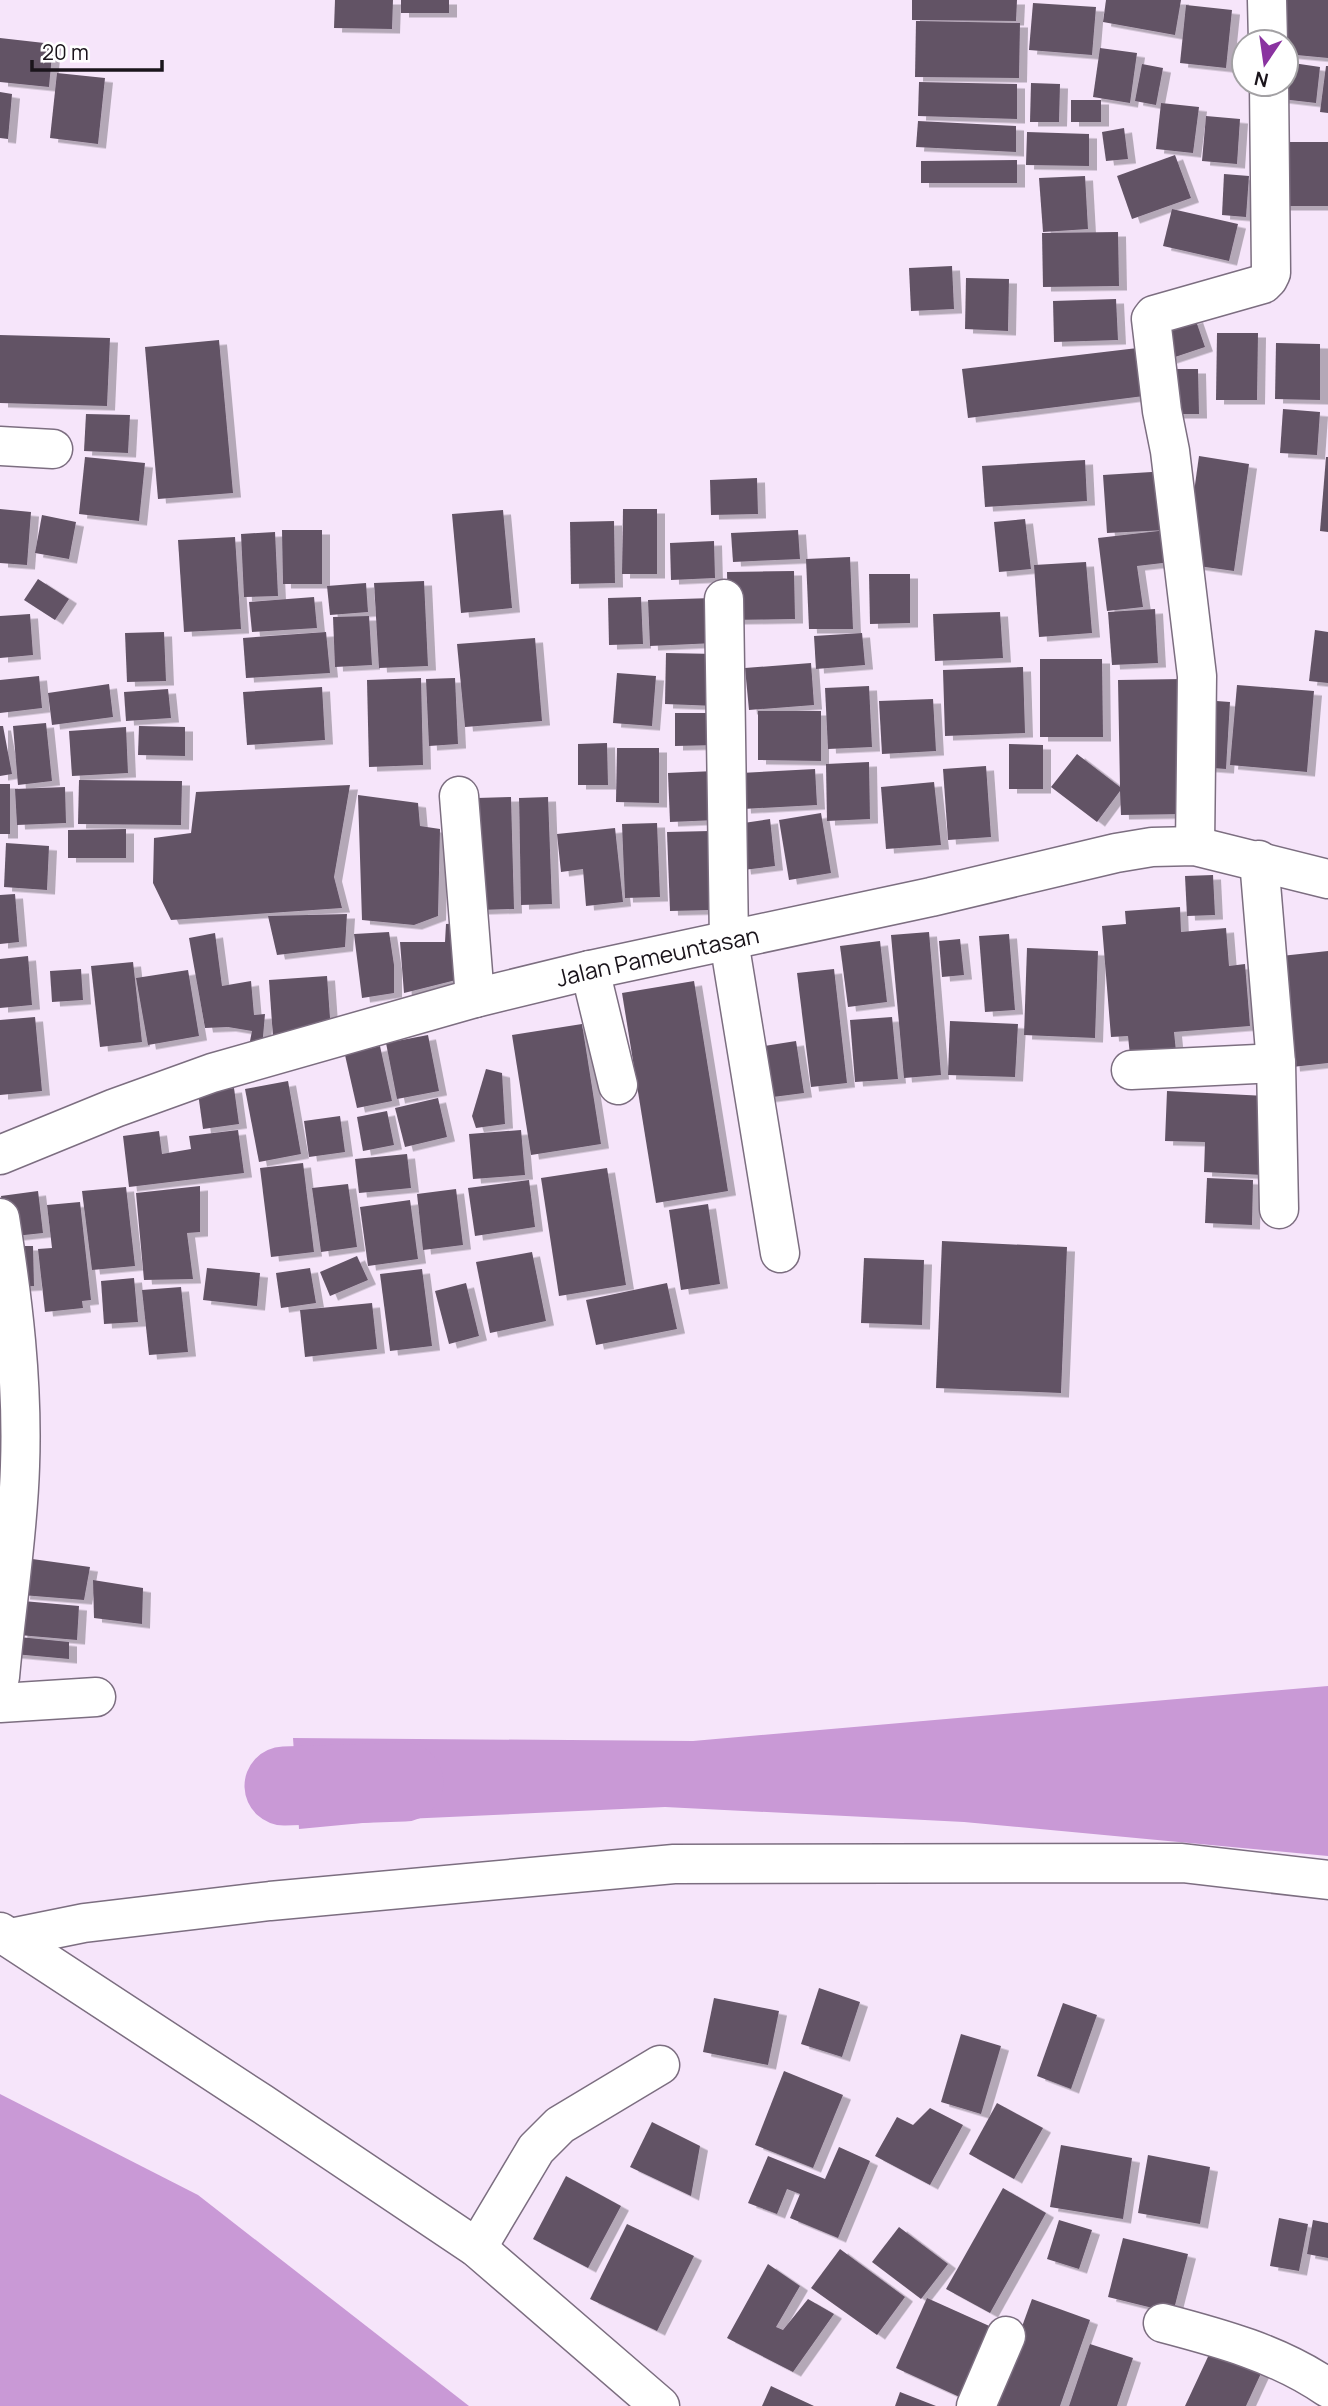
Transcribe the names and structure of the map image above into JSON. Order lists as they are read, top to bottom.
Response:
{
  "streets": {
    "street": ["Jalan Pameuntasan"]
  },
  "scale_bar": "20 m",
  "north": "bottom"
}
